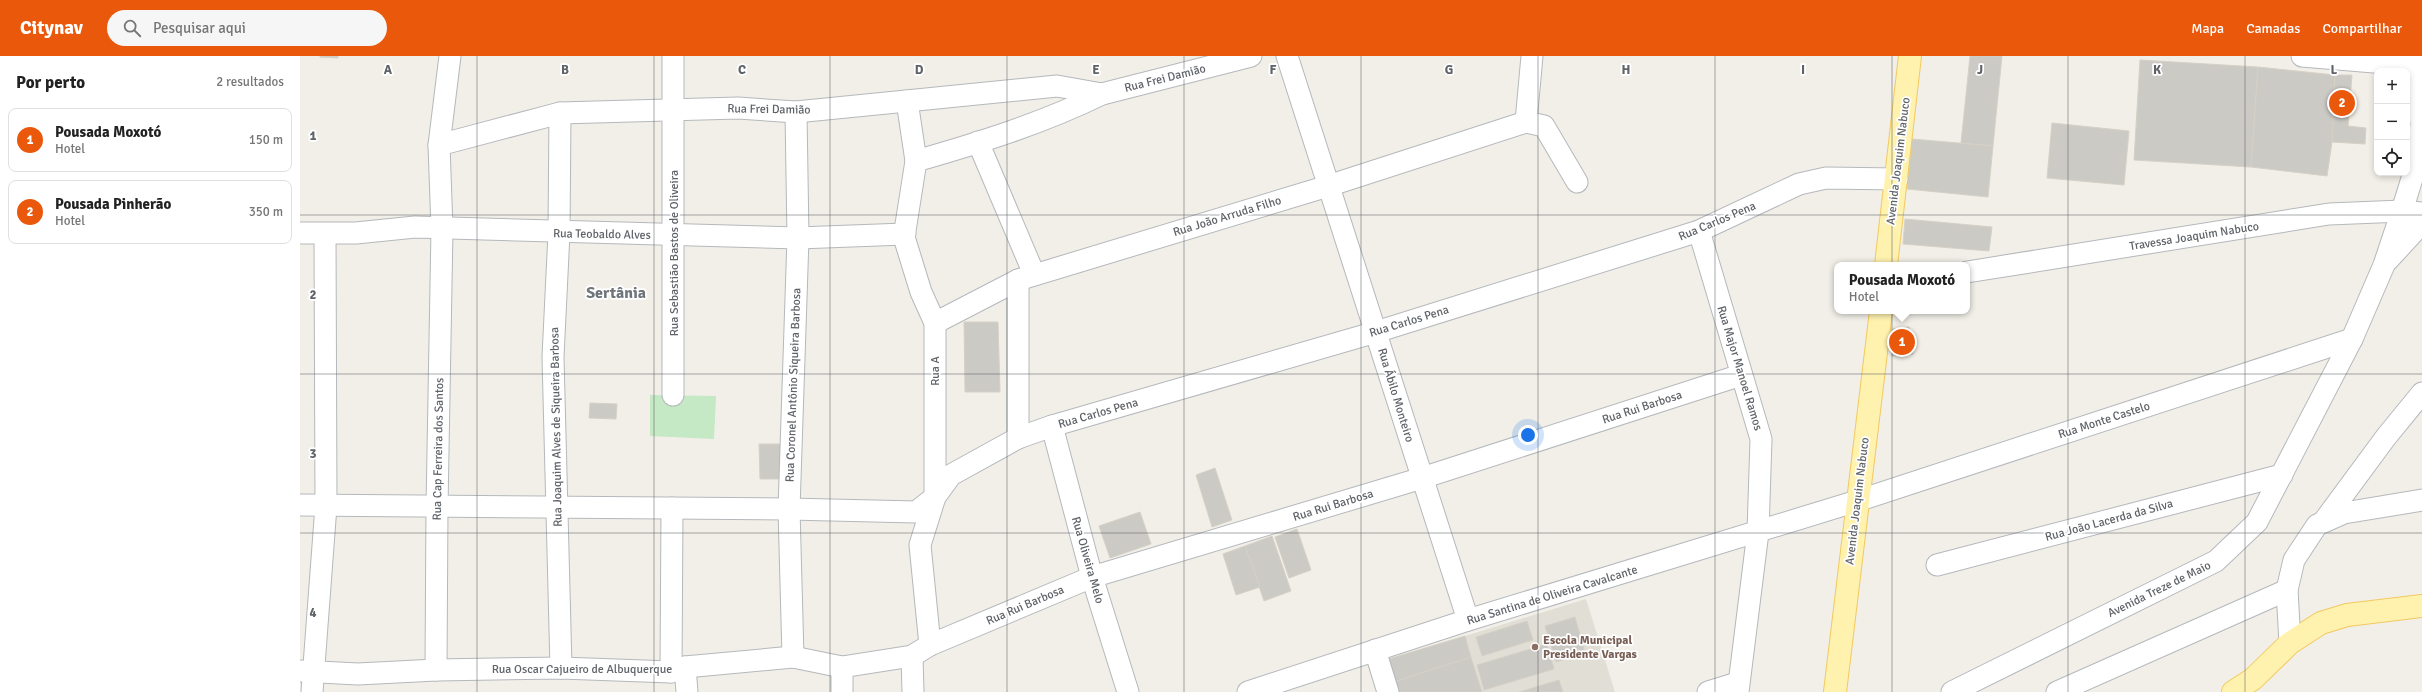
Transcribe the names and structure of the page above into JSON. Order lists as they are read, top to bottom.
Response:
{
  "streets": {
    "main road": ["Avenida Joaquim Nabuco"],
    "street": [
      "Rua Frei Damião",
      "Rua João Arruda Filho",
      "Rua Carlos Pena",
      "Rua Teobaldo Alves",
      "Travessa Joaquim Nabuco",
      "Rua Sebastião Bastos de Oliveira",
      "Rua Major Manoel Ramos",
      "Rua A",
      "Rua Coronel Antônio Siqueira Barbosa",
      "Rua Ábilo Monteiro",
      "Rua Rui Barbosa",
      "Rua Monte Castelo",
      "Rua Joaquim Alves de Siqueira Barbosa",
      "Rua Cap Ferreira dos Santos",
      "Rua João Lacerda da Silva",
      "Rua Oliveira Melo",
      "Avenida Treze de Maio",
      "Rua Santina de Oliveira Cavalcante",
      "Rua Oscar Cajueiro de Albuquerque"
    ]
  },
  "crossings": [
    ["Rua Frei Damião", "Rua Sebastião Bastos de Oliveira"],
    ["Rua Frei Damião", "Rua A"],
    ["Rua Frei Damião", "Rua Coronel Antônio Siqueira Barbosa"],
    ["Rua Frei Damião", "Rua Joaquim Alves de Siqueira Barbosa"],
    ["Rua Frei Damião", "Rua Cap Ferreira dos Santos"],
    ["Avenida Joaquim Nabuco", "Rua Carlos Pena"],
    ["Avenida Joaquim Nabuco", "Rua Monte Castelo"],
    ["Avenida Joaquim Nabuco", "Rua Santina de Oliveira Cavalcante"],
    ["Rua João Arruda Filho", "Rua A"],
    ["Rua João Arruda Filho", "Rua Ábilo Monteiro"],
    ["Rua Carlos Pena", "Rua Major Manoel Ramos"],
    ["Rua Carlos Pena", "Rua A"],
    ["Rua Carlos Pena", "Rua Ábilo Monteiro"],
    ["Rua Carlos Pena", "Rua Oliveira Melo"],
    ["Rua Teobaldo Alves", "Rua Sebastião Bastos de Oliveira"],
    ["Rua Teobaldo Alves", "Rua A"],
    ["Rua Teobaldo Alves", "Rua Coronel Antônio Siqueira Barbosa"],
    ["Rua Teobaldo Alves", "Rua Joaquim Alves de Siqueira Barbosa"],
    ["Rua Teobaldo Alves", "Rua Cap Ferreira dos Santos"],
    ["Rua Major Manoel Ramos", "Rua Rui Barbosa"],
    ["Rua Major Manoel Ramos", "Rua Santina de Oliveira Cavalcante"],
    ["Rua A", "Rua Rui Barbosa"],
    ["Rua A", "Rua Oscar Cajueiro de Albuquerque"],
    ["Rua Coronel Antônio Siqueira Barbosa", "Rua Oscar Cajueiro de Albuquerque"],
    ["Rua Ábilo Monteiro", "Rua Rui Barbosa"],
    ["Rua Ábilo Monteiro", "Rua Santina de Oliveira Cavalcante"],
    ["Rua Rui Barbosa", "Rua Oliveira Melo"],
    ["Rua Rui Barbosa", "Rua Oscar Cajueiro de Albuquerque"],
    ["Rua Monte Castelo", "Avenida Treze de Maio"],
    ["Rua Monte Castelo", "Rua Santina de Oliveira Cavalcante"],
    ["Rua Joaquim Alves de Siqueira Barbosa", "Rua Oscar Cajueiro de Albuquerque"],
    ["Rua Cap Ferreira dos Santos", "Rua Oscar Cajueiro de Albuquerque"],
    ["Rua João Lacerda da Silva", "Avenida Treze de Maio"]
  ],
  "districts": ["Sertânia"],
  "places": ["Escola Municipal Presidente Vargas"],
  "page": {
    "header": "Citynav",
    "search": "Pesquisar aqui",
    "nav": ["Mapa", "Camadas", "Compartilhar"],
    "heading": ["Por perto", "2 resultados"],
    "map_buttons": ["+", "−"],
    "pins": ["2", "1"],
    "list": [
      {
        "mark": "1",
        "name": "Pousada Moxotó",
        "note": "Hotel",
        "value": "150 m"
      },
      {
        "mark": "2",
        "name": "Pousada Pinherão",
        "note": "Hotel",
        "value": "350 m"
      }
    ],
    "popup": ["Pousada Moxotó", "Hotel"]
  },
  "grid": {
    "columns": [
      "A",
      "B",
      "C",
      "D",
      "E",
      "F",
      "G",
      "H",
      "I",
      "J",
      "K",
      "L"
    ],
    "rows": [
      "1",
      "2",
      "3",
      "4"
    ]
  }
}
